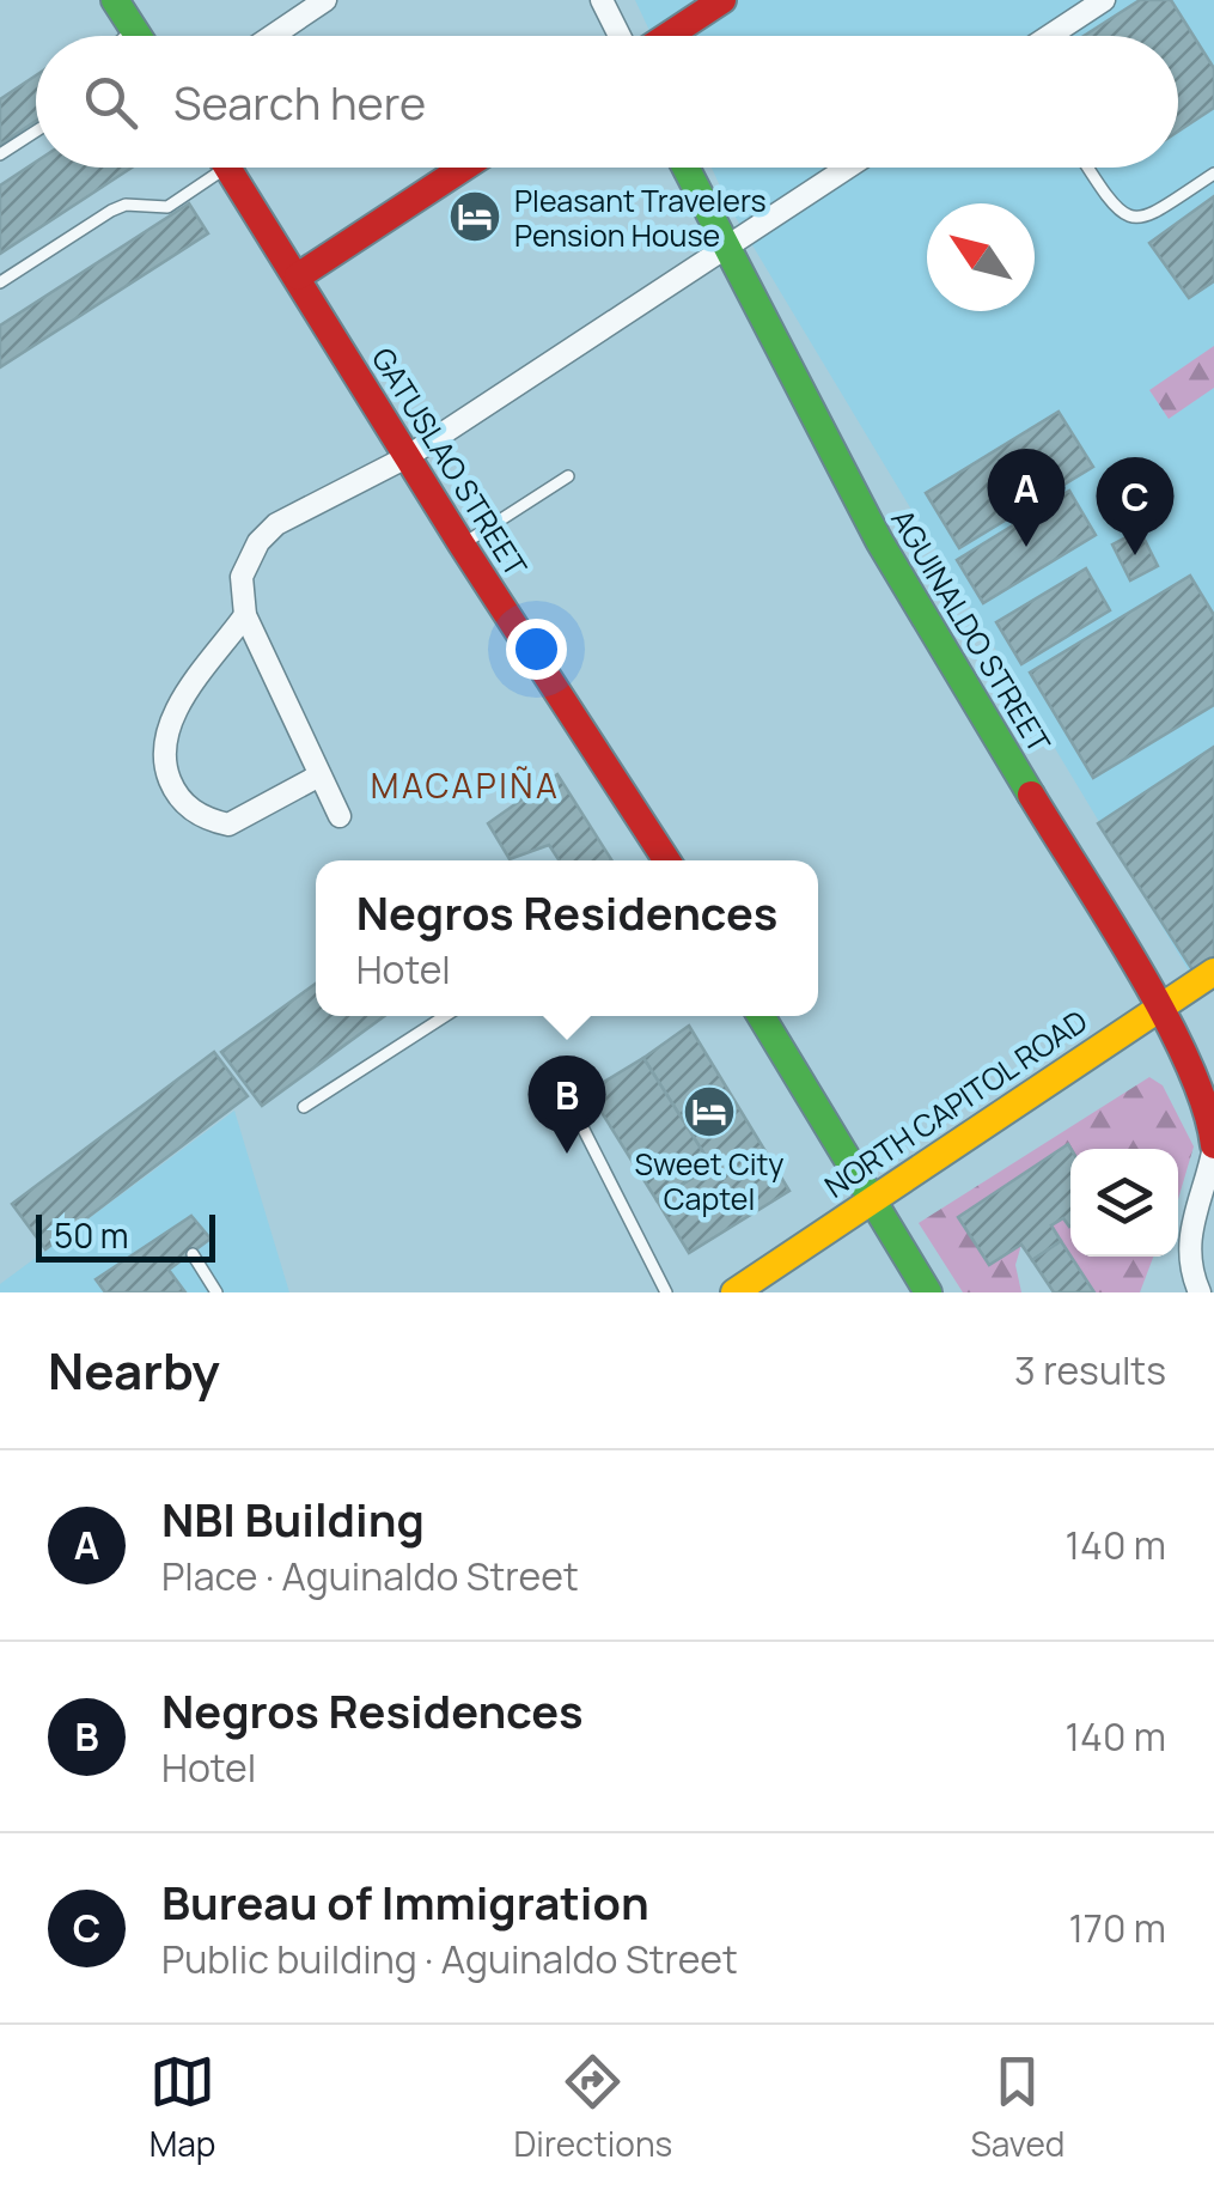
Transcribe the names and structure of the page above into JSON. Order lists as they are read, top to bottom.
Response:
{
  "streets": {
    "street": ["GATUSLAO STREET", "AGUINALDO STREET", "NORTH CAPITOL ROAD"]
  },
  "crossings": [
    ["AGUINALDO STREET", "NORTH CAPITOL ROAD"]
  ],
  "districts": ["MACAPIÑA"],
  "places": {
    "hotel": ["Pleasant Travelers Pension House", "Sweet City Captel"]
  },
  "scale_bar": "50 m",
  "north": "top left",
  "page": {
    "search": "Search here",
    "pins": ["A", "C", "B"],
    "popup": ["Negros Residences", "Hotel"],
    "scale": "50 m",
    "heading": ["Nearby", "3 results"],
    "list": [
      {
        "mark": "A",
        "name": "NBI Building",
        "note": "Place · Aguinaldo Street",
        "value": "140 m"
      },
      {
        "mark": "B",
        "name": "Negros Residences",
        "note": "Hotel",
        "value": "140 m"
      },
      {
        "mark": "C",
        "name": "Bureau of Immigration",
        "note": "Public building · Aguinaldo Street",
        "value": "170 m"
      }
    ],
    "nav": ["Map", "Directions", "Saved"]
  }
}
